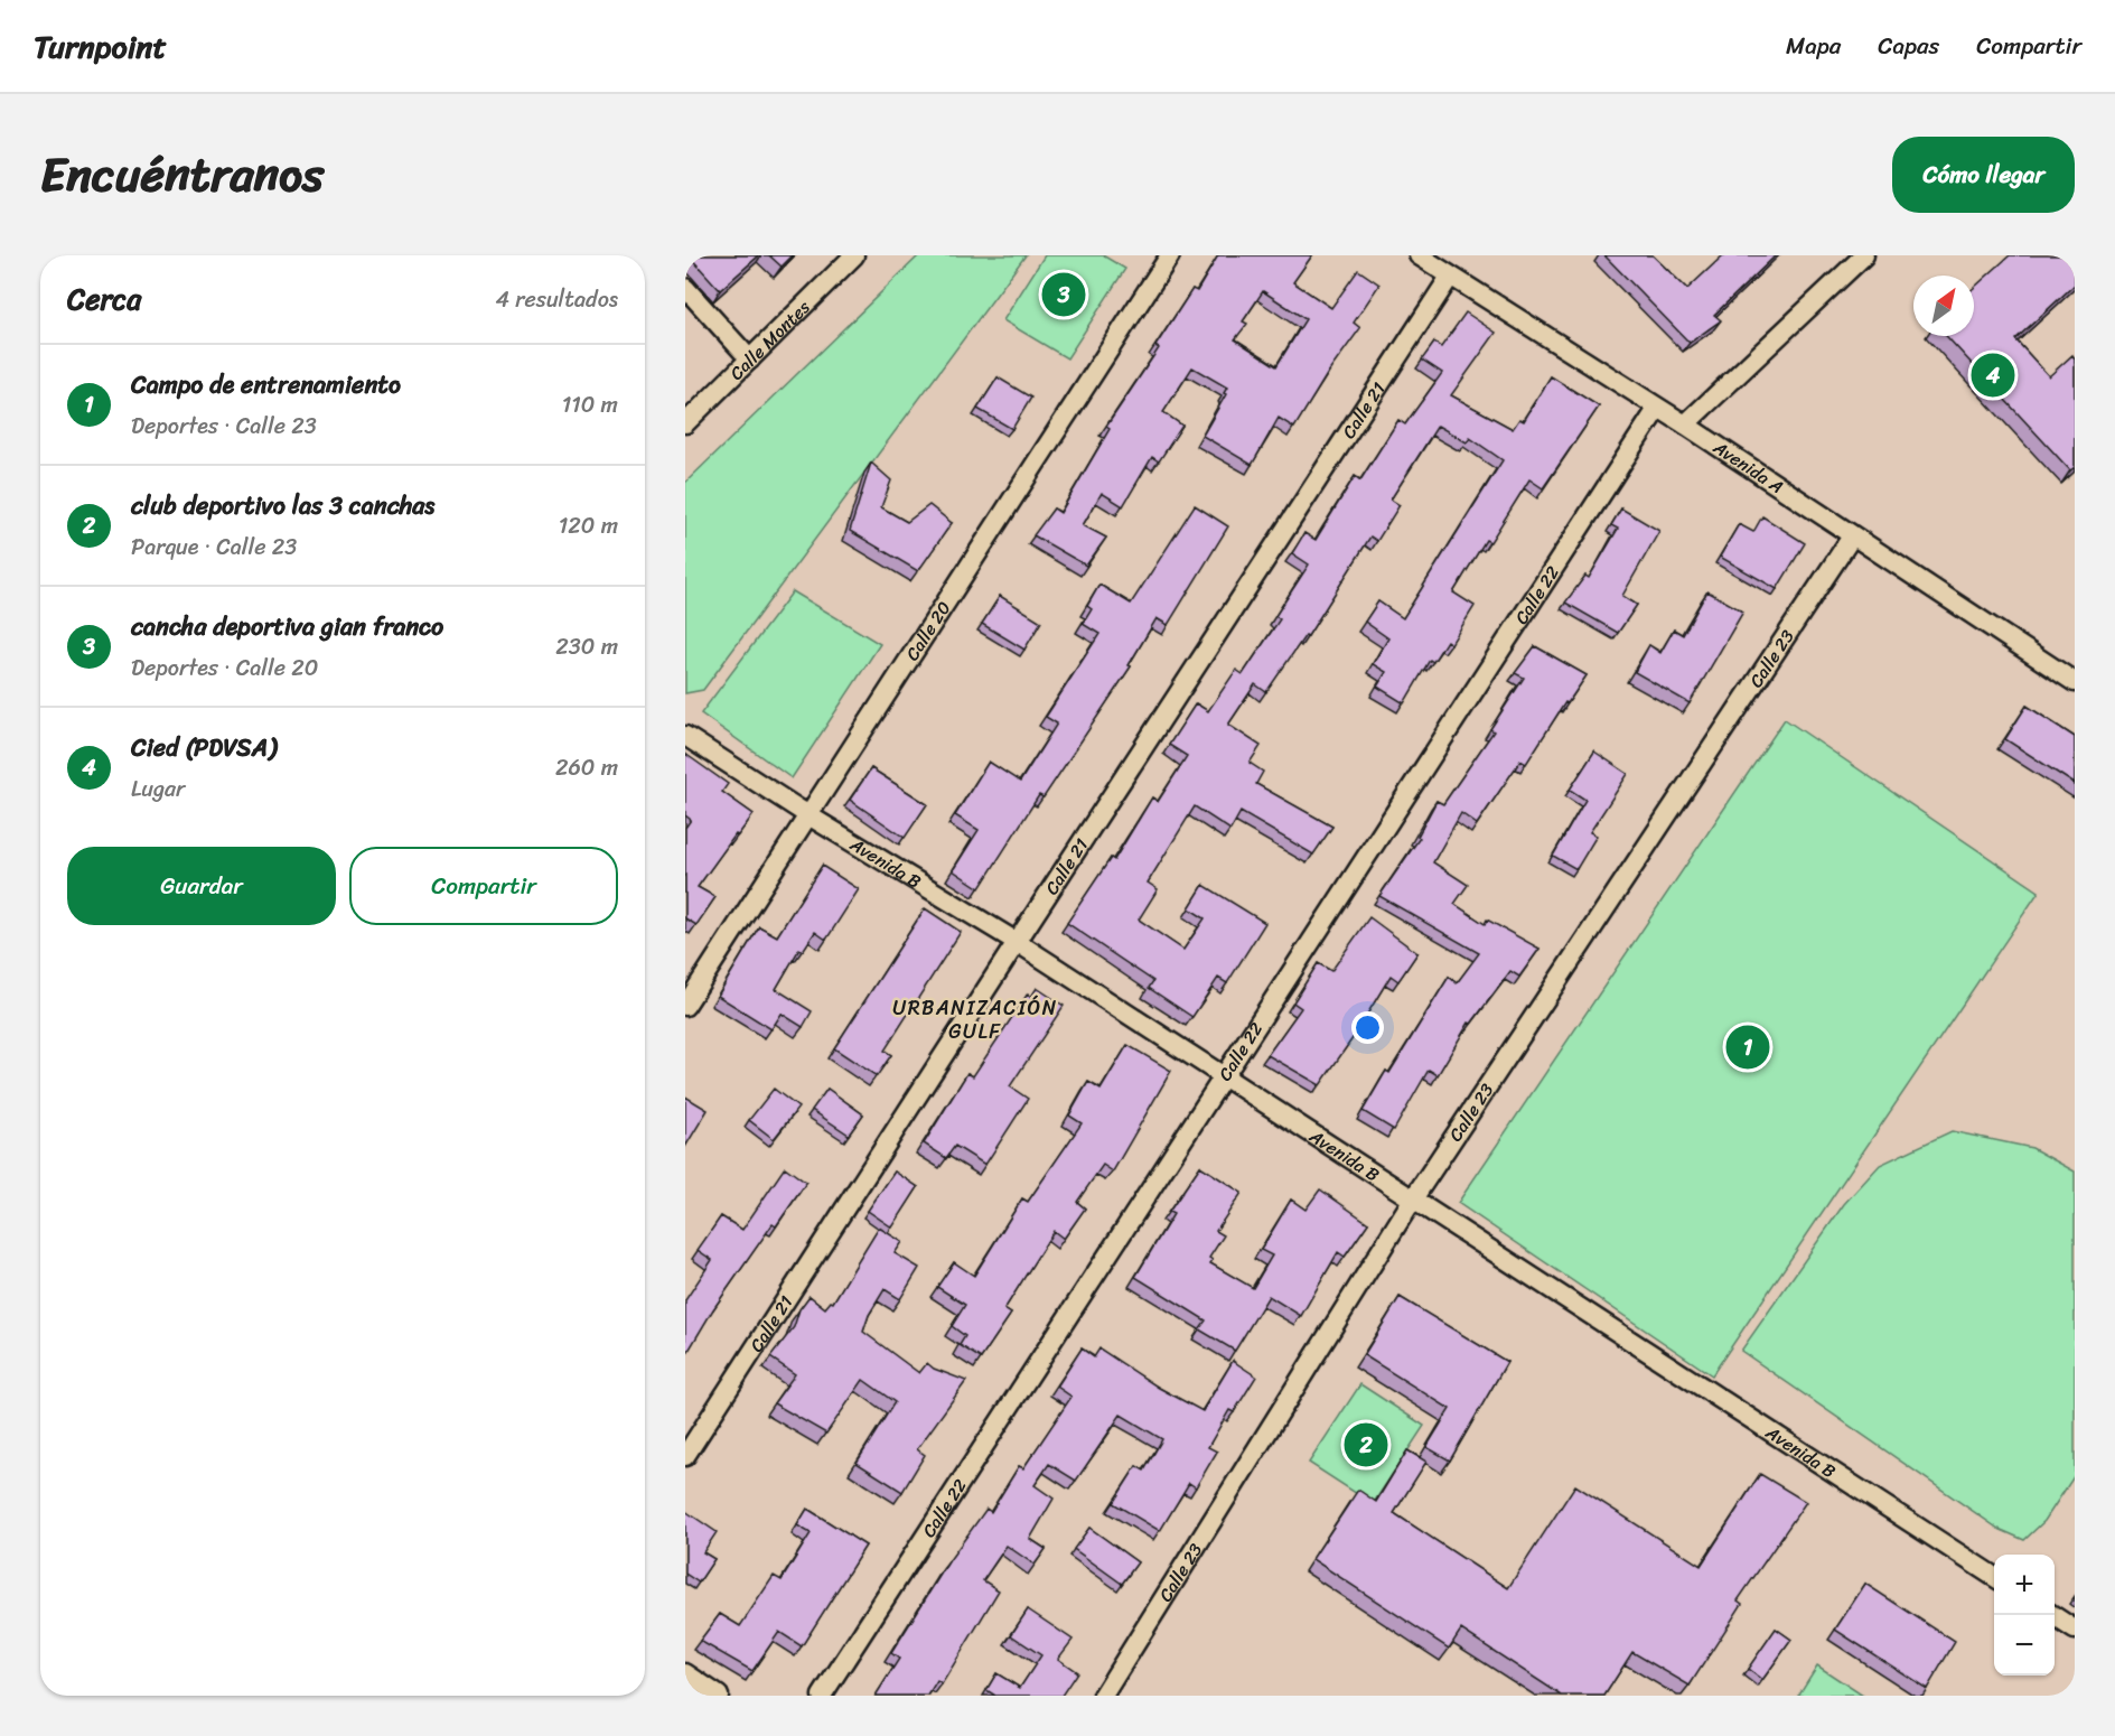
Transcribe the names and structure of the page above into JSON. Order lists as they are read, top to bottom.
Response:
{
  "streets": {
    "street": [
      "Calle Montes",
      "Calle 21",
      "Avenida A",
      "Calle 22",
      "Calle 20",
      "Calle 23",
      "Avenida B"
    ]
  },
  "crossings": [
    ["Calle 21", "Avenida A"],
    ["Calle 21", "Avenida B"],
    ["Avenida A", "Calle 22"],
    ["Avenida A", "Calle 23"],
    ["Calle 22", "Avenida B"],
    ["Calle 20", "Avenida B"],
    ["Calle 23", "Avenida B"]
  ],
  "districts": ["URBANIZACIÓN GULF"],
  "north": "top right",
  "page": {
    "header": "Turnpoint",
    "nav": ["Mapa", "Capas", "Compartir"],
    "title": "Encuéntranos",
    "buttons": [
      "Cómo llegar",
      ["Guardar", "Compartir"]
    ],
    "heading": ["Cerca", "4 resultados"],
    "pins": [
      "3",
      "4",
      "1",
      "2"
    ],
    "list": [
      {
        "mark": "1",
        "name": "Campo de entrenamiento",
        "note": "Deportes · Calle 23",
        "value": "110 m"
      },
      {
        "mark": "2",
        "name": "club deportivo las 3 canchas",
        "note": "Parque · Calle 23",
        "value": "120 m"
      },
      {
        "mark": "3",
        "name": "cancha deportiva gian franco",
        "note": "Deportes · Calle 20",
        "value": "230 m"
      },
      {
        "mark": "4",
        "name": "Cied (PDVSA)",
        "note": "Lugar",
        "value": "260 m"
      }
    ],
    "map_buttons": ["+", "−"]
  }
}
